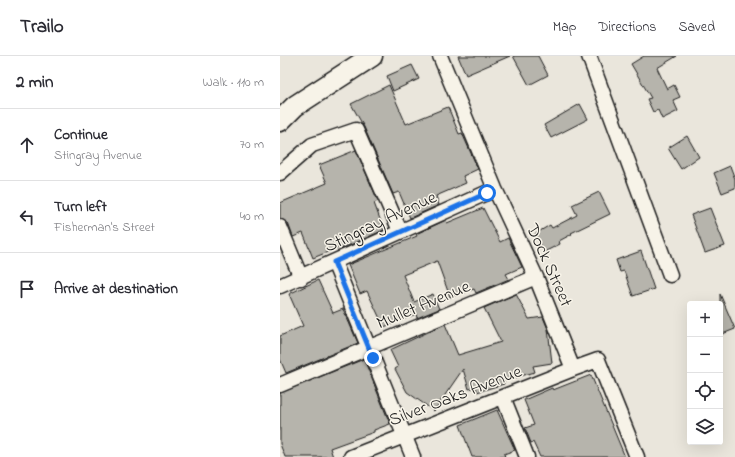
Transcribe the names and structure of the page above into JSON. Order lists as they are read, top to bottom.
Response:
{
  "streets": {
    "street": [
      "Stingray Avenue",
      "Dock Street",
      "Mullet Avenue",
      "Silver Oaks Avenue"
    ]
  },
  "crossings": [
    ["Stingray Avenue", "Dock Street"],
    ["Dock Street", "Mullet Avenue"],
    ["Dock Street", "Silver Oaks Avenue"]
  ],
  "page": {
    "header": "Trailo",
    "nav": ["Map", "Directions", "Saved"],
    "heading": ["2 min", "Walk · 110 m"],
    "list": [
      ["Continue", "Stingray Avenue", "70 m"],
      ["Turn left", "Fisherman's Street", "40 m"],
      "Arrive at destination"
    ],
    "map_buttons": ["+", "−"]
  }
}
